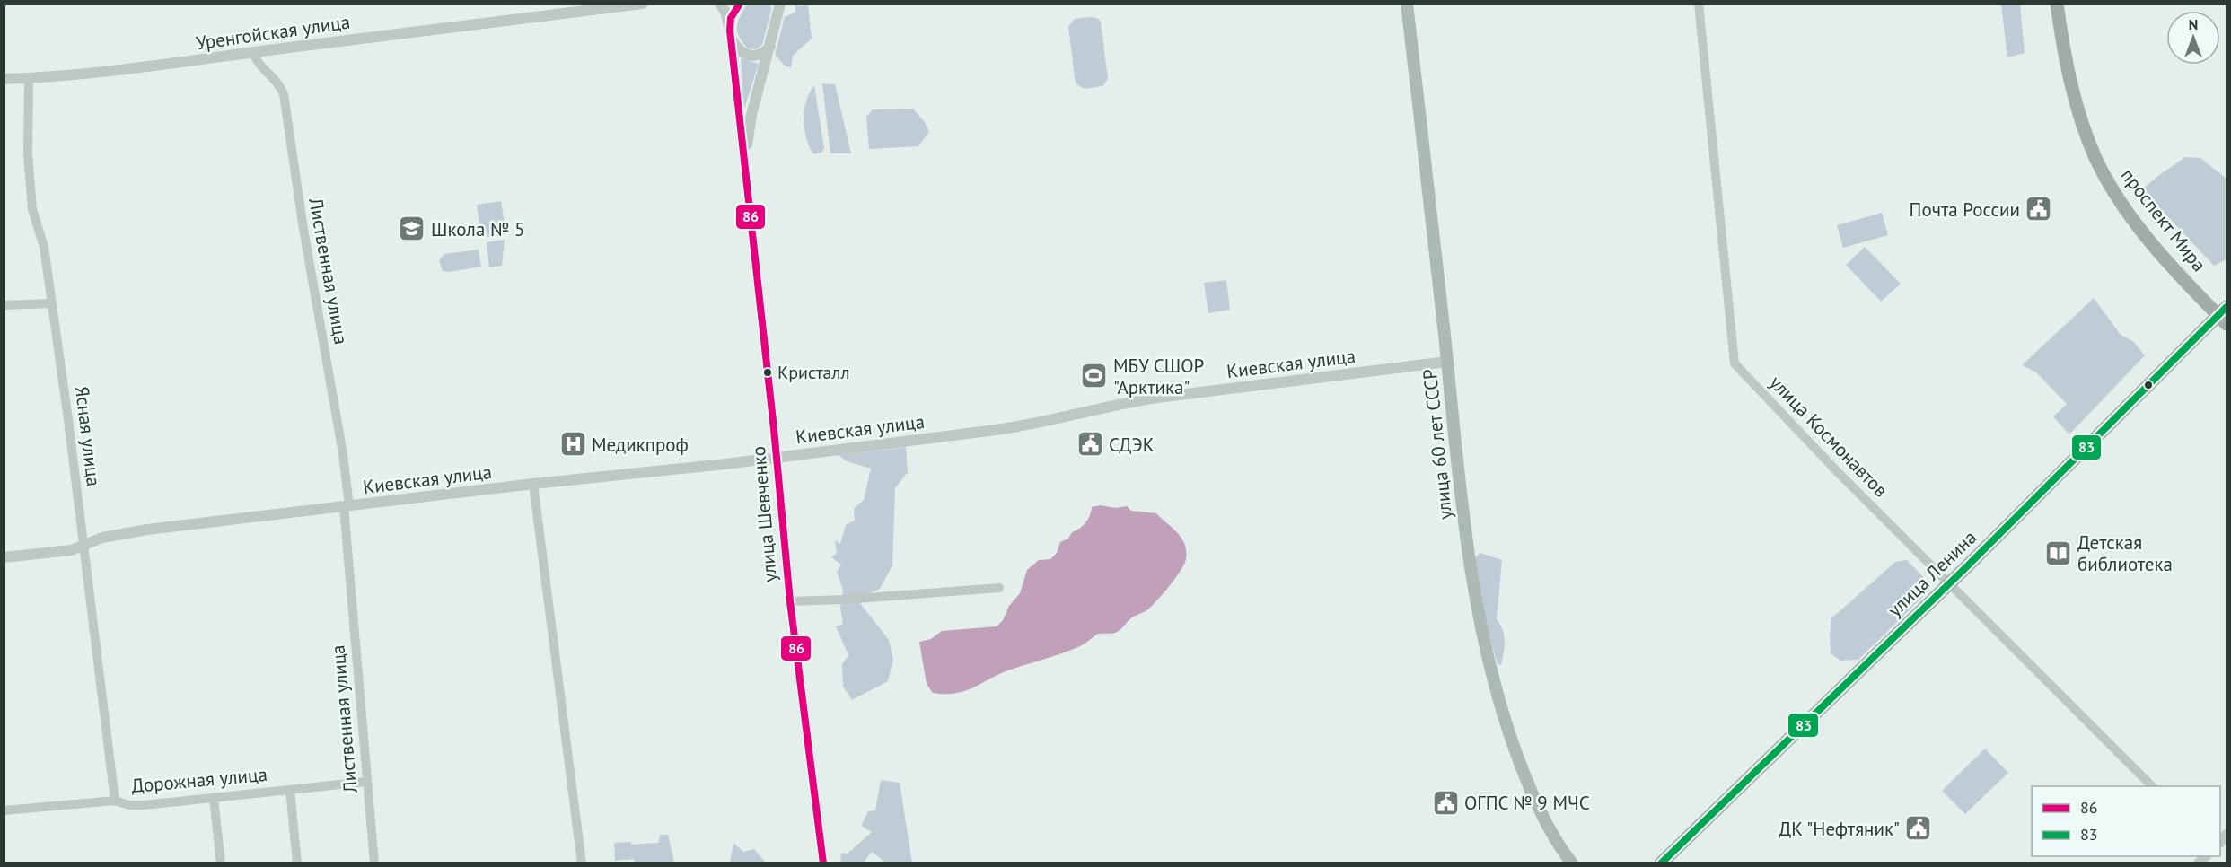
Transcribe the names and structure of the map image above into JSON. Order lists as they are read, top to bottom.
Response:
{
  "streets": {
    "main road": ["проспект Мира", "улица 60 лет СССР", "улица Ленина"],
    "street": [
      "Уренгойская улица",
      "Лиственная улица",
      "Киевская улица",
      "Ясная улица",
      "улица Космонавтов",
      "улица Шевченко",
      "Дорожная улица"
    ]
  },
  "crossings": [
    ["Уренгойская улица", "Лиственная улица"],
    ["Уренгойская улица", "Ясная улица"],
    ["проспект Мира", "улица Ленина"],
    ["Лиственная улица", "Киевская улица"],
    ["Лиственная улица", "Дорожная улица"],
    ["Киевская улица", "Ясная улица"],
    ["Киевская улица", "улица 60 лет СССР"],
    ["Киевская улица", "улица Шевченко"],
    ["Ясная улица", "Дорожная улица"],
    ["улица Космонавтов", "улица Ленина"]
  ],
  "places": {
    "public building": [
      "Почта России",
      "СДЭК",
      "ОГПС № 9 МЧС",
      "ДК \"Нефтяник\""
    ],
    "school or university": ["Школа № 5"],
    "other": ["Кристалл"],
    "sports": ["МБУ СШОР \"Арктика\""],
    "hospital": ["Медикпроф"],
    "library": ["Детская библиотека"]
  },
  "lines": ["transit line 86", "transit line 83"],
  "legend": ["86", "83"],
  "north": "top"
}
